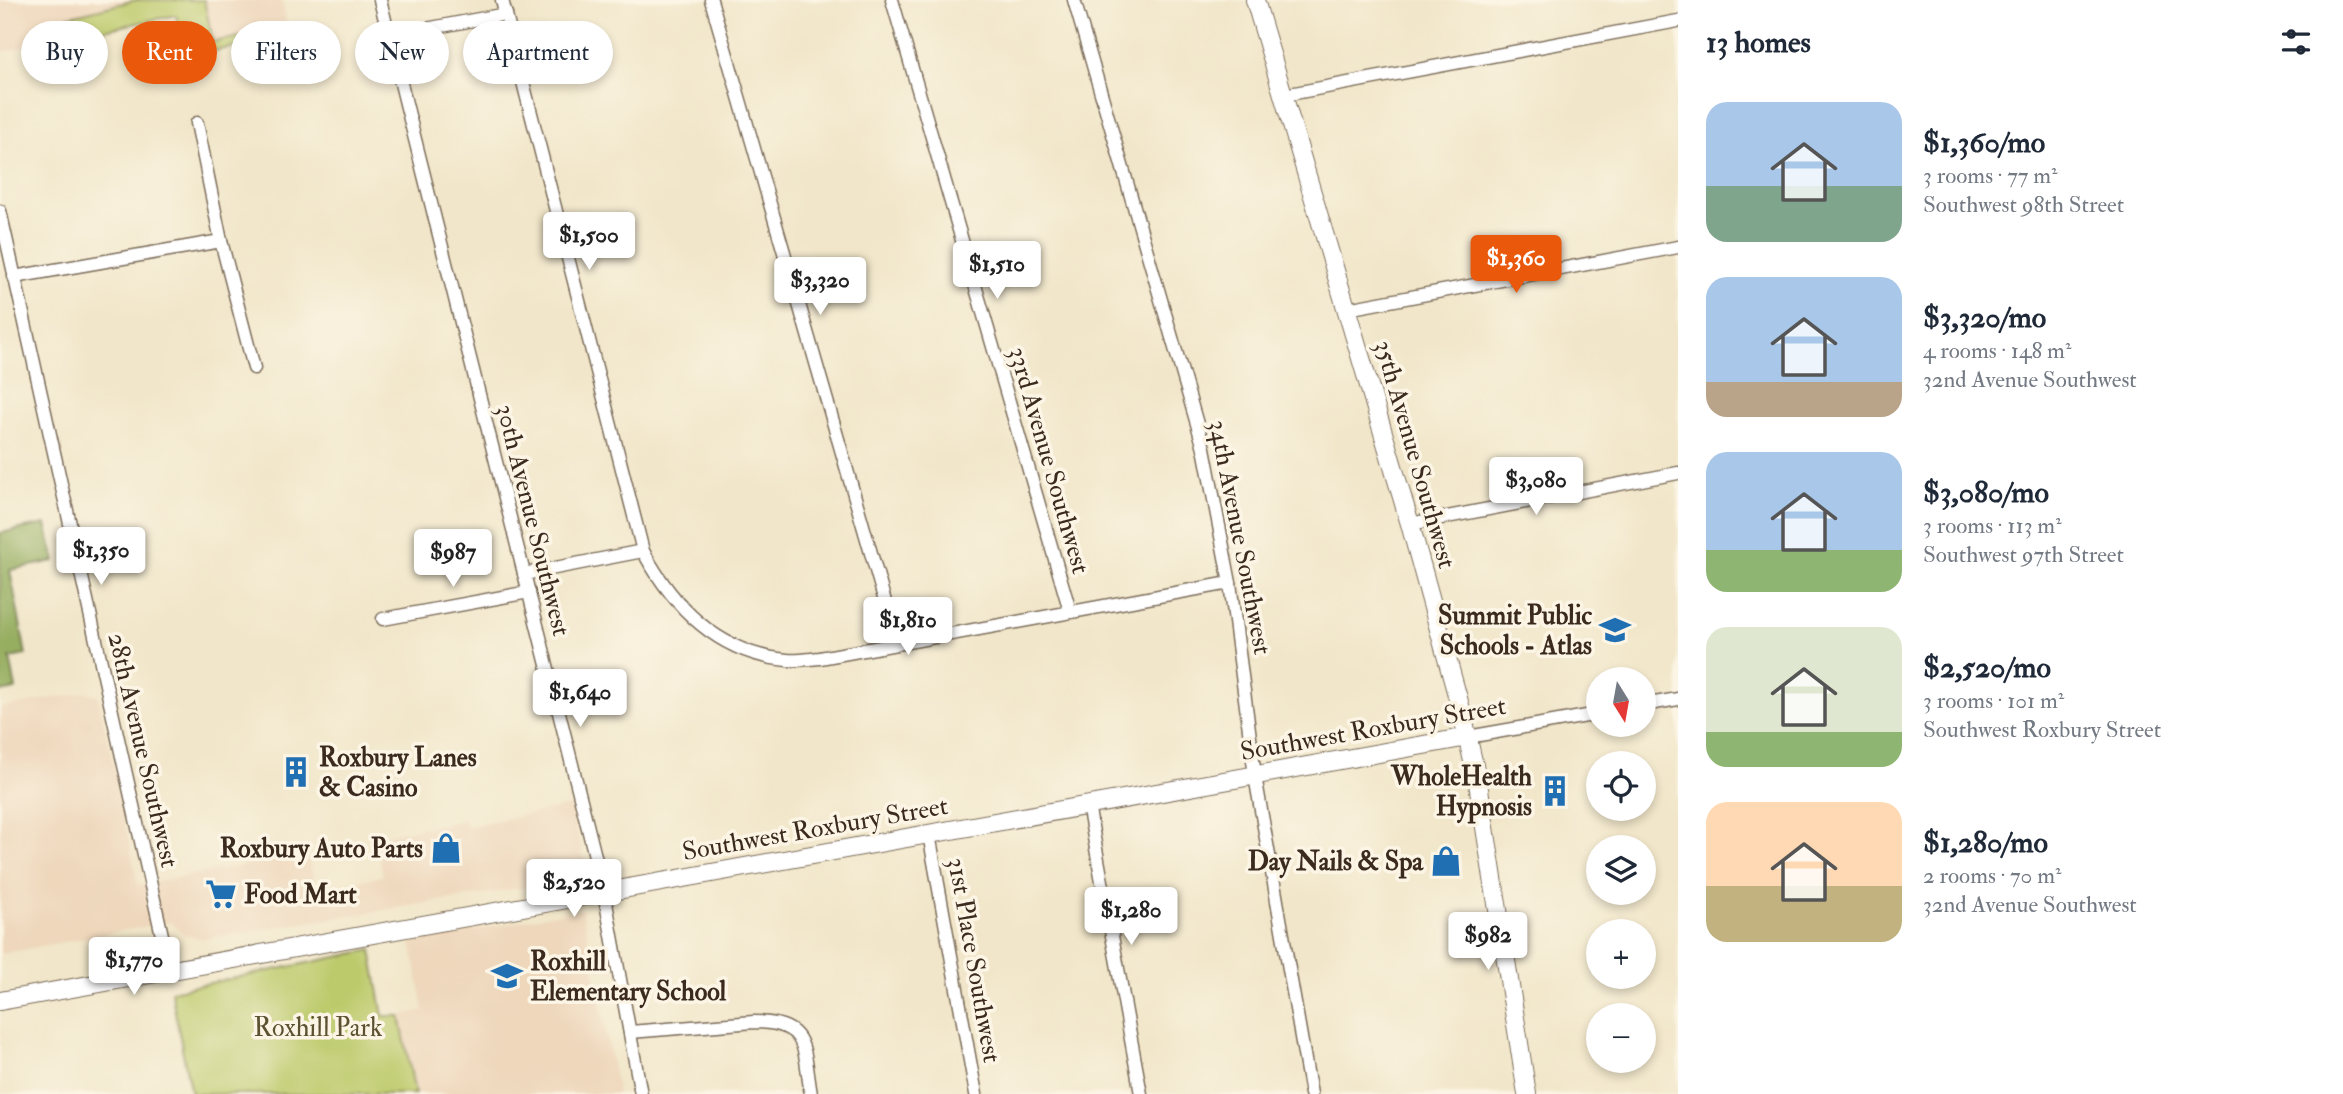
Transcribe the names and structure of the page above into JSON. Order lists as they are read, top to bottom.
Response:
{
  "streets": {
    "main road": ["35th Avenue Southwest", "Southwest Roxbury Street"],
    "street": [
      "33rd Avenue Southwest",
      "30th Avenue Southwest",
      "34th Avenue Southwest",
      "28th Avenue Southwest",
      "31st Place Southwest"
    ]
  },
  "crossings": [
    ["35th Avenue Southwest", "Southwest Roxbury Street"],
    ["30th Avenue Southwest", "Southwest Roxbury Street"],
    ["34th Avenue Southwest", "Southwest Roxbury Street"],
    ["Southwest Roxbury Street", "28th Avenue Southwest"],
    ["Southwest Roxbury Street", "31st Place Southwest"]
  ],
  "parks": ["Roxhill Park"],
  "places": {
    "school or university": ["Summit Public Schools - Atlas", "Roxhill Elementary School"],
    "building": ["Roxbury Lanes & Casino", "WholeHealth Hypnosis"],
    "shop": ["Roxbury Auto Parts", "Day Nails & Spa"],
    "supermarket": ["Food Mart"]
  },
  "north": "bottom",
  "page": {
    "heading": "13 homes",
    "chip": [
      "Buy",
      "Rent",
      "Filters",
      "New",
      "Apartment"
    ],
    "list": [
      {
        "name": "$1,360/mo",
        "note": "3 rooms · 77 m² · Southwest 98th Street"
      },
      {
        "name": "$3,320/mo",
        "note": "4 rooms · 148 m² · 32nd Avenue Southwest"
      },
      {
        "name": "$3,080/mo",
        "note": "3 rooms · 113 m² · Southwest 97th Street"
      },
      {
        "name": "$2,520/mo",
        "note": "3 rooms · 101 m² · Southwest Roxbury Street"
      },
      {
        "name": "$1,280/mo",
        "note": "2 rooms · 70 m² · 32nd Avenue Southwest"
      }
    ],
    "price": [
      "$1,500",
      "$1,360",
      "$1,510",
      "$3,320",
      "$3,080",
      "$1,350",
      "$987",
      "$1,810",
      "$1,640",
      "$2,520",
      "$1,280",
      "$982",
      "$1,770"
    ],
    "map_buttons": ["+", "−"]
  }
}
